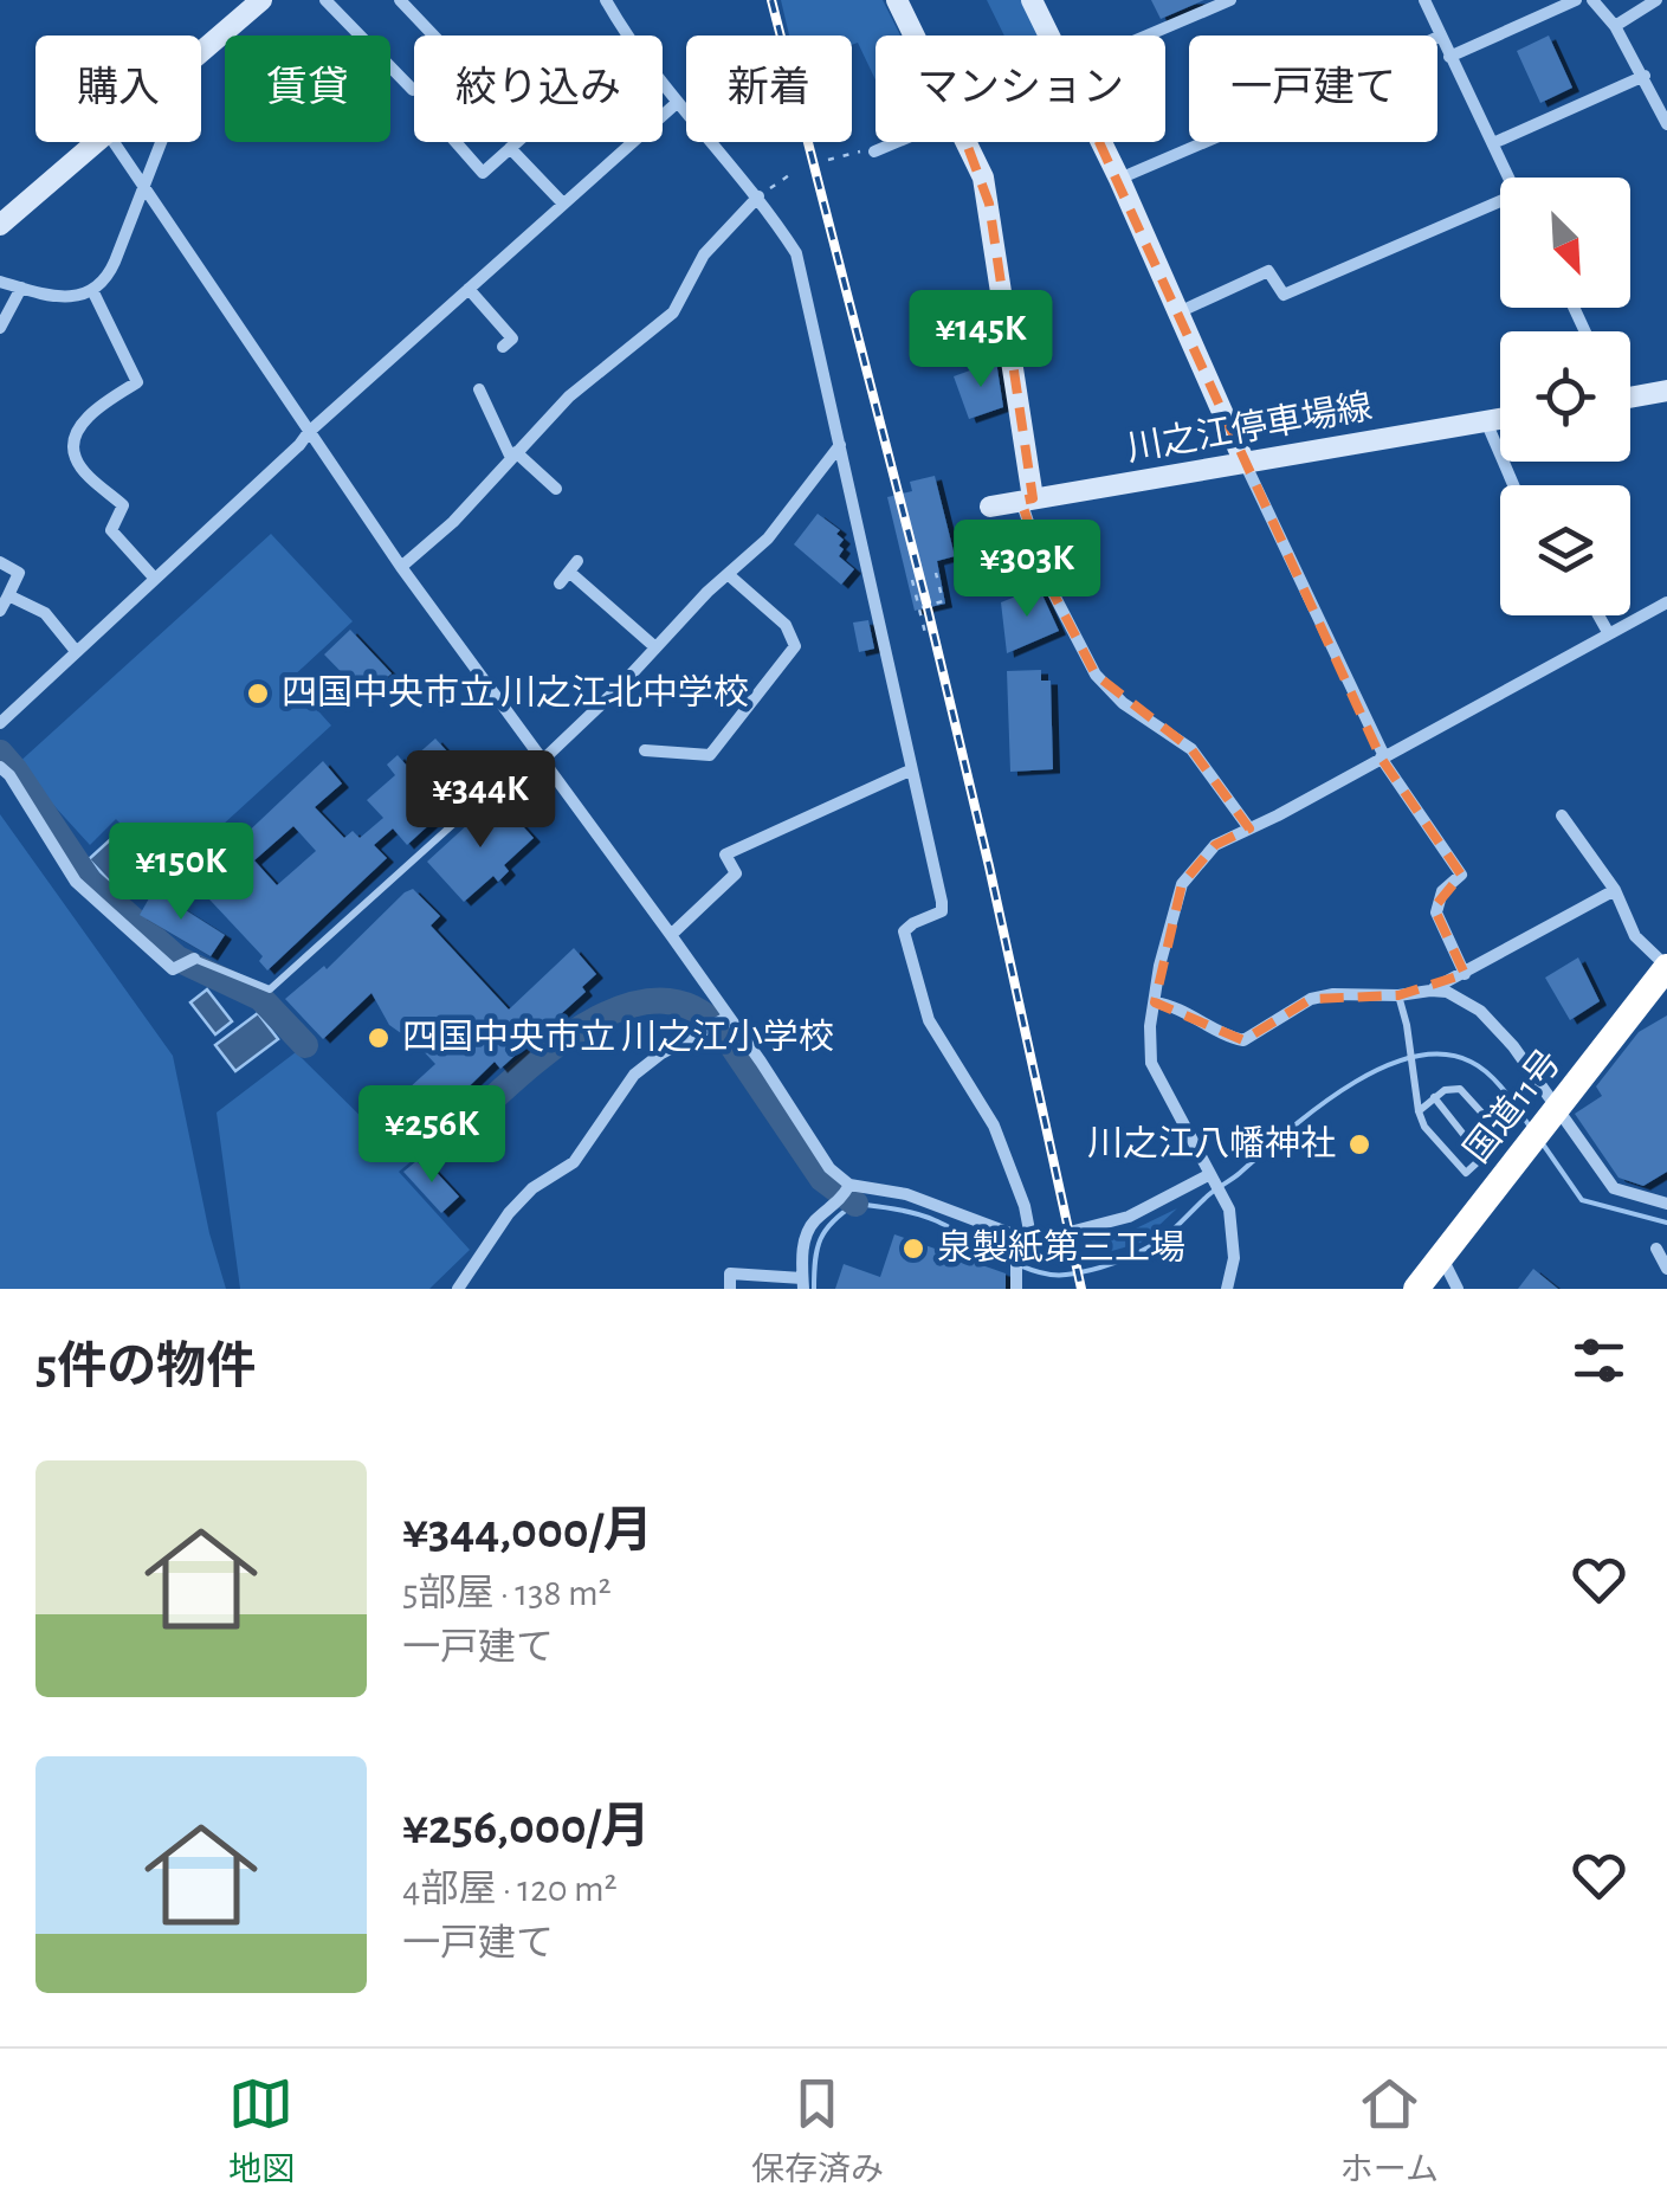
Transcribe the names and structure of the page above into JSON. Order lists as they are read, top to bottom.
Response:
{
  "streets": {
    "highway": ["国道11号"],
    "street": ["川之江停車場線"]
  },
  "places": [
    "四国中央市立 川之江北中学校",
    "四国中央市立 川之江小学校",
    "川之江八幡神社",
    "泉製紙第三工場"
  ],
  "north": "bottom right",
  "page": {
    "chip": [
      "購入",
      "賃貸",
      "絞り込み",
      "新着",
      "マンション",
      "一戸建て"
    ],
    "price": [
      "¥145K",
      "¥303K",
      "¥344K",
      "¥150K",
      "¥256K"
    ],
    "heading": "5件の物件",
    "list": [
      {
        "name": "¥344,000/月",
        "note": "5部屋 · 138 m² · 一戸建て"
      },
      {
        "name": "¥256,000/月",
        "note": "4部屋 · 120 m² · 一戸建て"
      }
    ],
    "tabs": ["地図", "保存済み", "ホーム"]
  }
}
